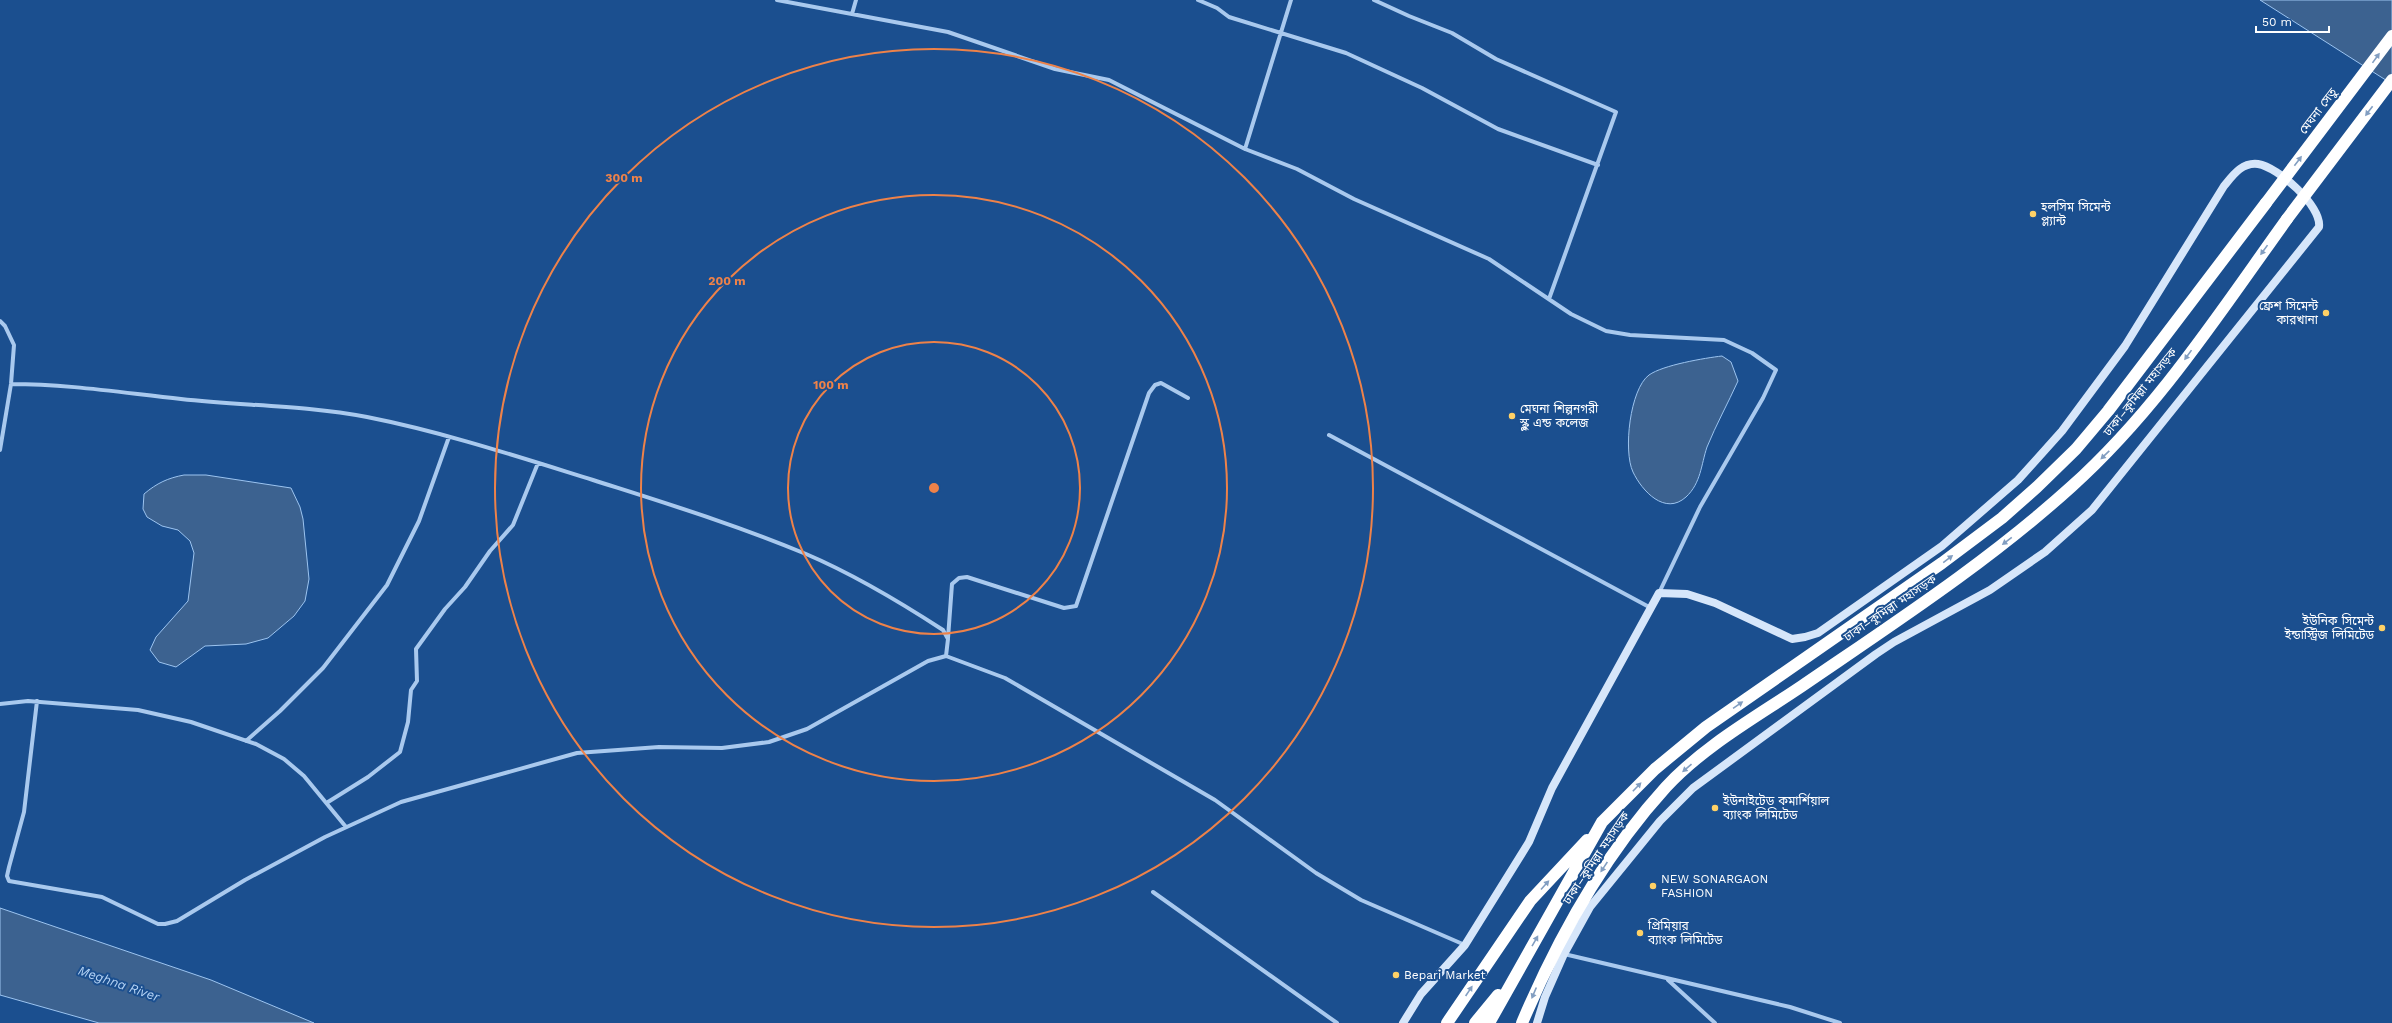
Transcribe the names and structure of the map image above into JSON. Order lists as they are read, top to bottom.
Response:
{
  "streets": {
    "highway": ["মেঘনা সেতু", "ঢাকা–কুমিল্লা মহাসড়ক"]
  },
  "crossings": [
    ["মেঘনা সেতু", "ঢাকা–কুমিল্লা মহাসড়ক"]
  ],
  "one_way": ["মেঘনা সেতু"],
  "water": ["Meghna River"],
  "places": [
    "হলসিম সিমেন্ট প্ল্যান্ট",
    "ফ্রেশ সিমেন্ট কারখানা",
    "মেঘনা শিল্পনগরী স্কুল এন্ড কলেজ",
    "ইউনিক সিমেন্ট ইন্ডাস্ট্রিজ লিমিটেড",
    "ইউনাইটেড কমার্শিয়াল ব্যাংক লিমিটেড",
    "NEW SONARGAON FASHION",
    "প্রিমিয়ার ব্যাংক লিমিটেড",
    "Bepari Market"
  ],
  "scale_bar": "50 m",
  "rings": ["300 m", "200 m", "100 m"]
}
